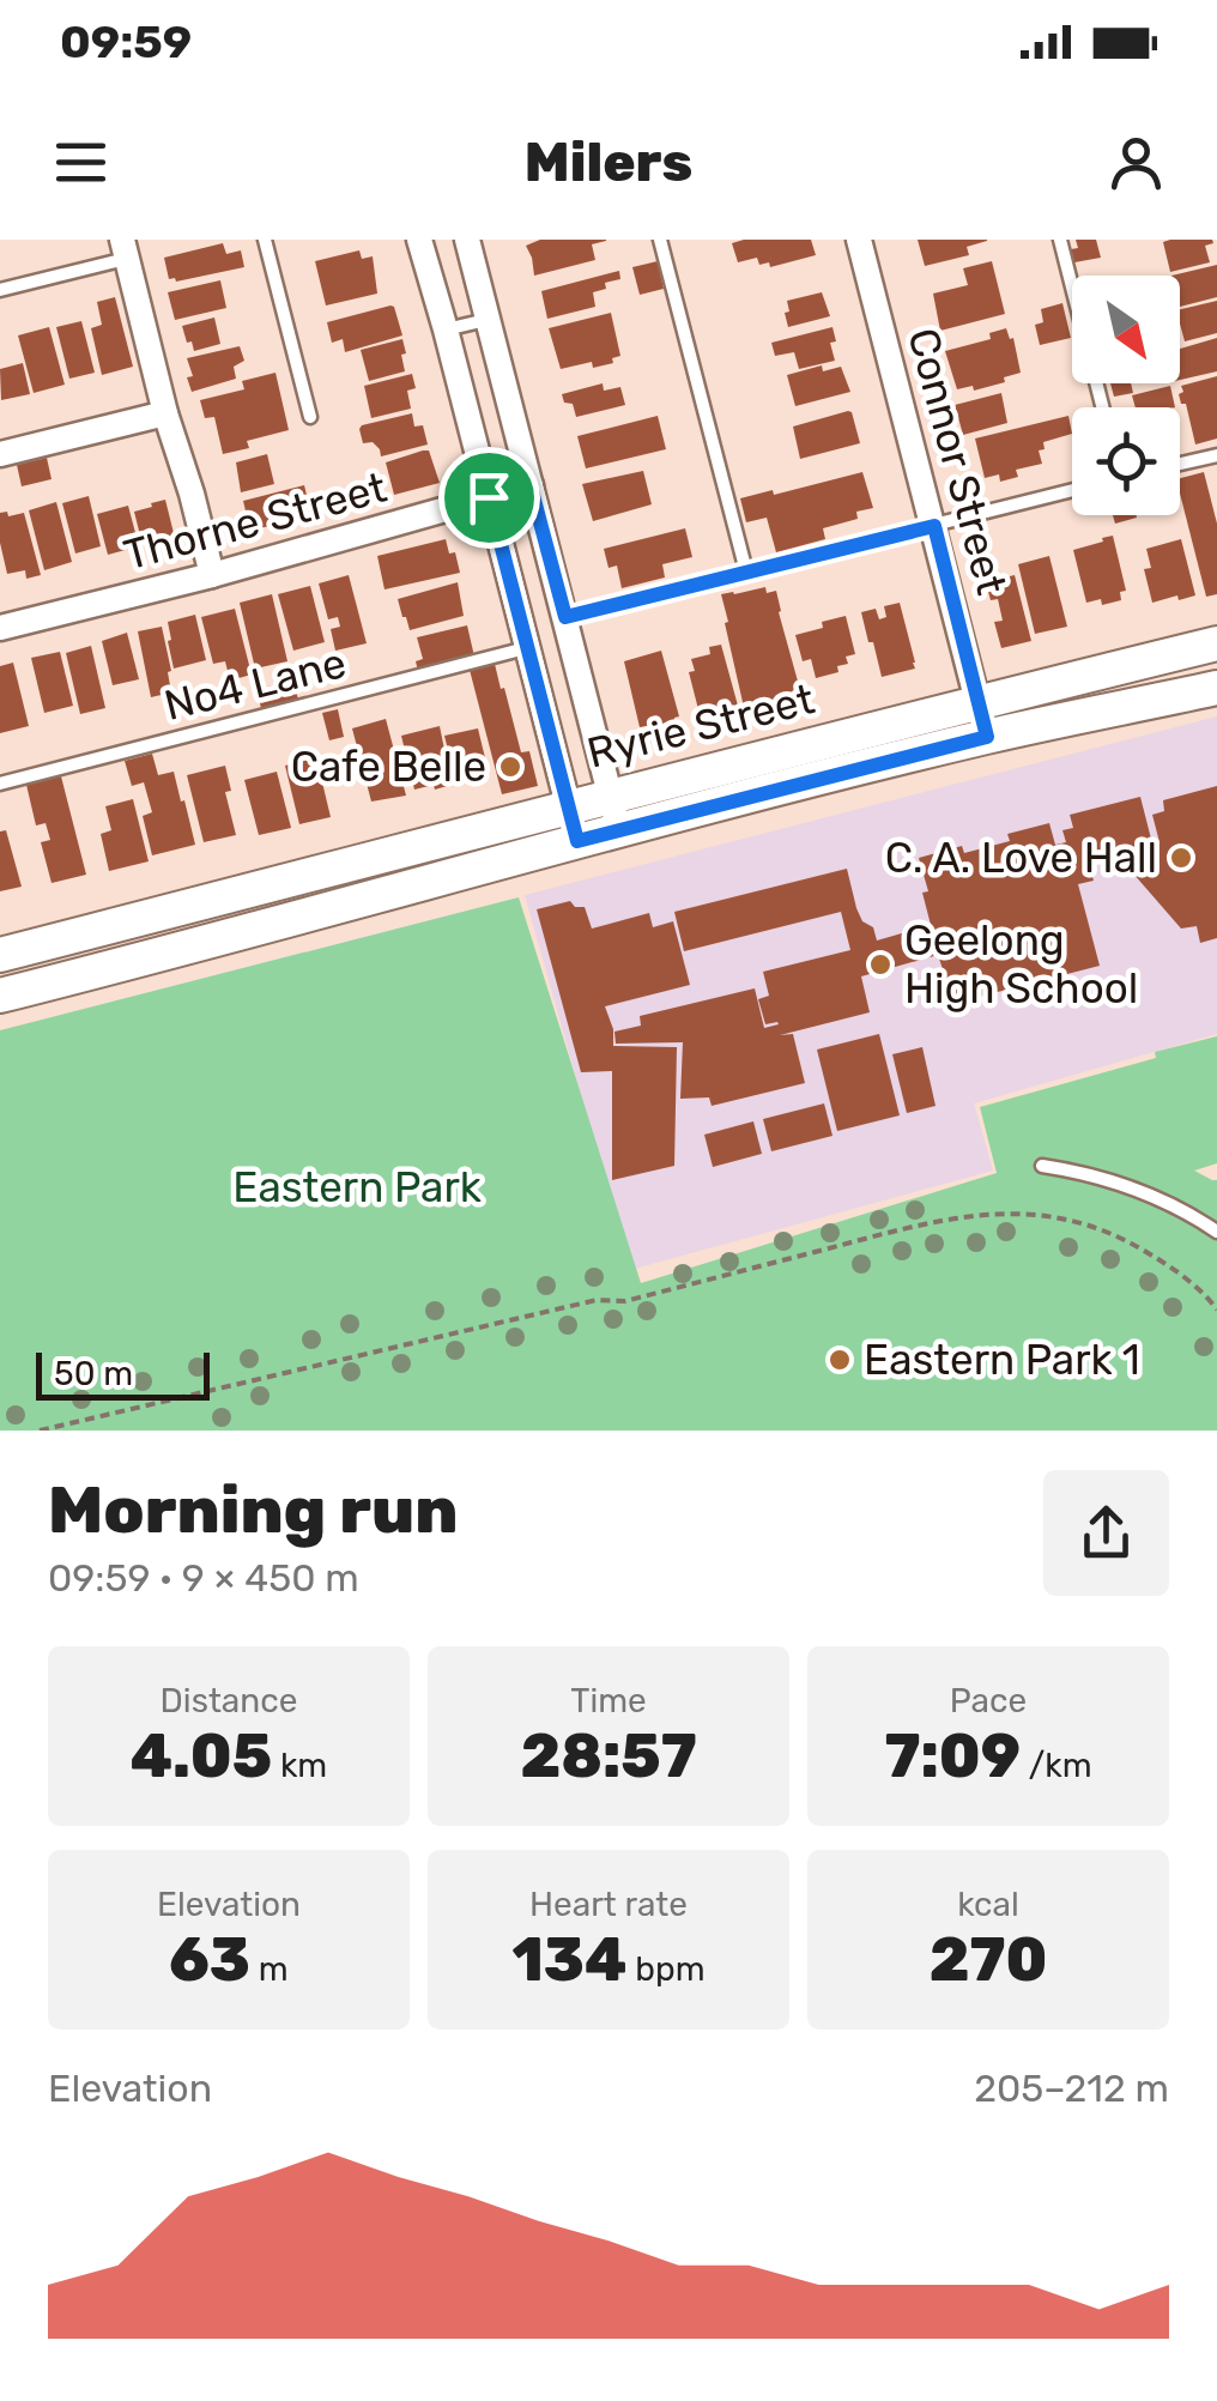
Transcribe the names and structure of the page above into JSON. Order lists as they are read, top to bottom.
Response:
{
  "streets": {
    "main road": ["Ryrie Street"],
    "street": ["Connor Street", "Thorne Street"],
    "lane": ["No4 Lane"]
  },
  "crossings": [
    ["Connor Street", "Ryrie Street"]
  ],
  "parks": ["Eastern Park"],
  "places": [
    "Cafe Belle",
    "C. A. Love Hall",
    "Geelong High School",
    "Eastern Park 1"
  ],
  "scale_bar": "50 m",
  "north": "bottom right",
  "page": {
    "status": "09:59",
    "header": "Milers",
    "scale": "50 m",
    "heading": ["Morning run", "09:59 · 9 × 450 m"],
    "stats": [
      ["Distance", "4.05 km"],
      ["Time", "28:57"],
      ["Pace", "7:09 /km"],
      ["Elevation", "63 m"],
      ["Heart rate", "134 bpm"],
      ["kcal", "270"]
    ],
    "chart": ["Elevation", "205–212 m"]
  }
}
